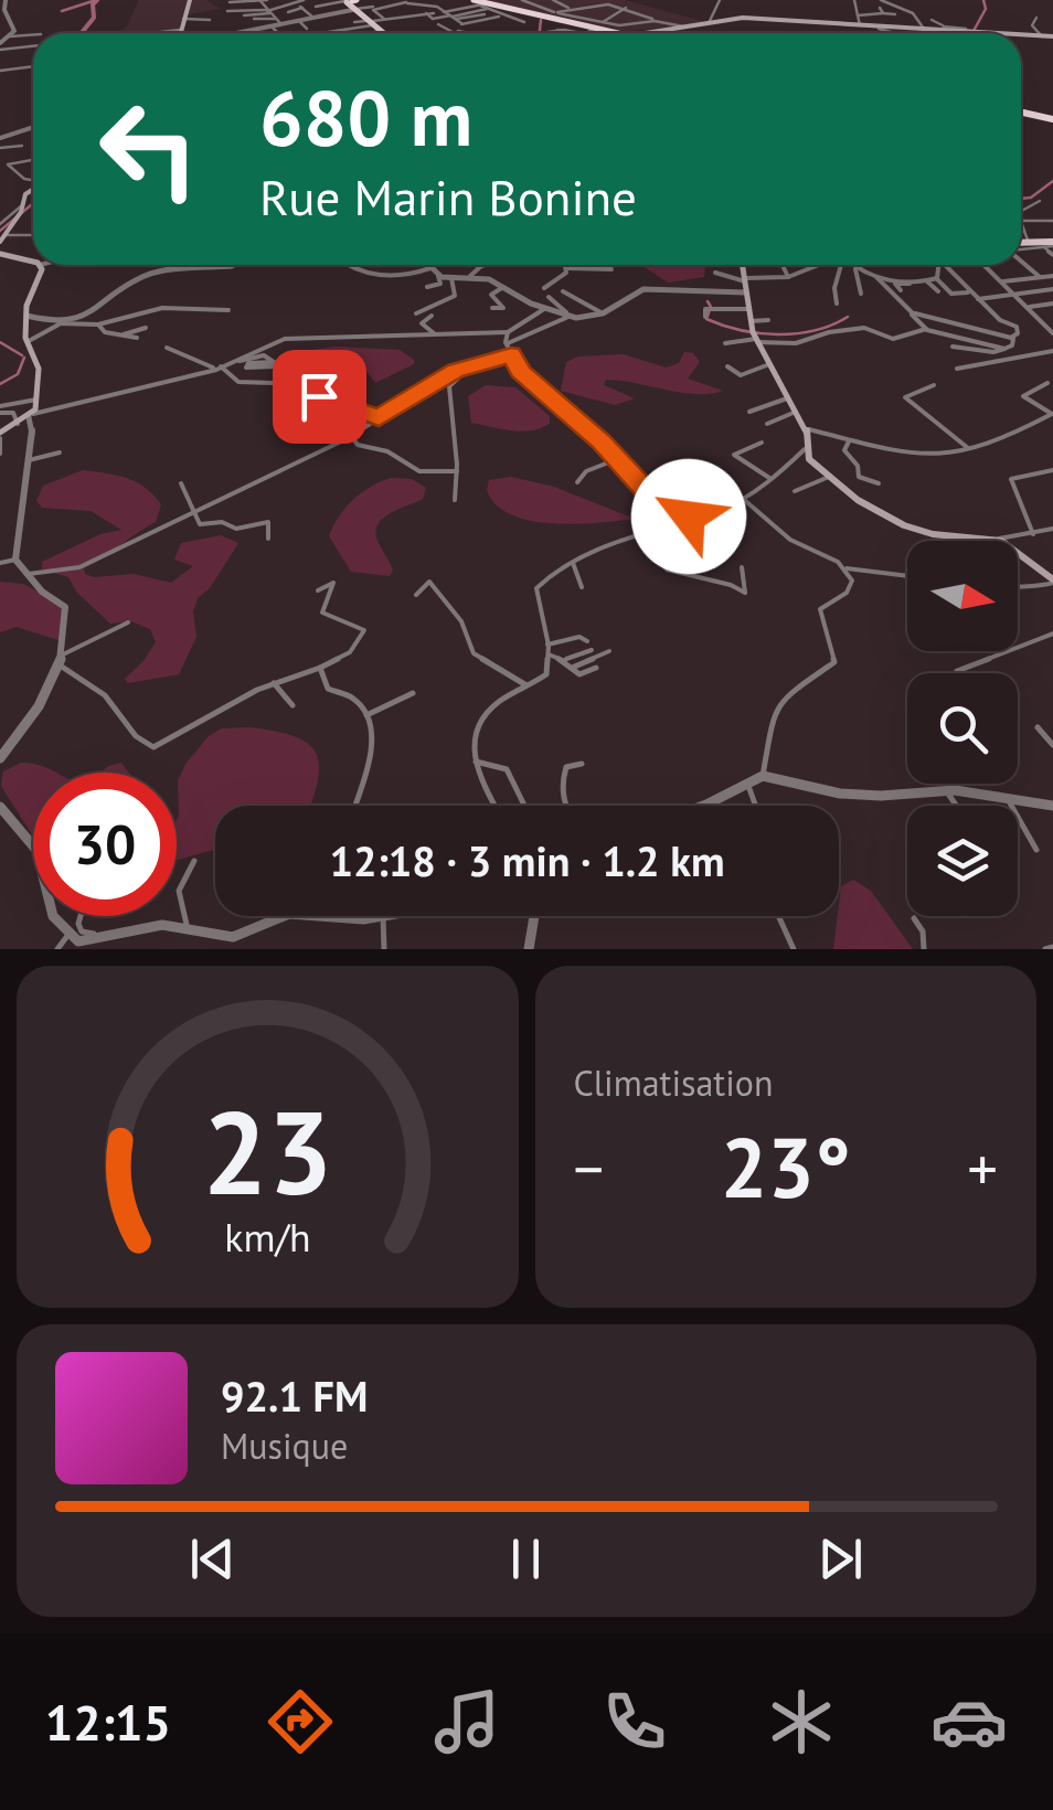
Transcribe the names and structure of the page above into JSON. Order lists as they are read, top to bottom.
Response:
{
  "north": "right",
  "page": {
    "turn": ["680 m", "Rue Marin Bonine"],
    "limit": "30",
    "trip": "12:18 · 3 min · 1.2 km",
    "tile": "Climatisation",
    "heat": ["−", "23°", "+"],
    "song": ["92.1 FM", "Musique"],
    "tabs": "12:15",
    "gauge": ["23", "km/h"]
  }
}
